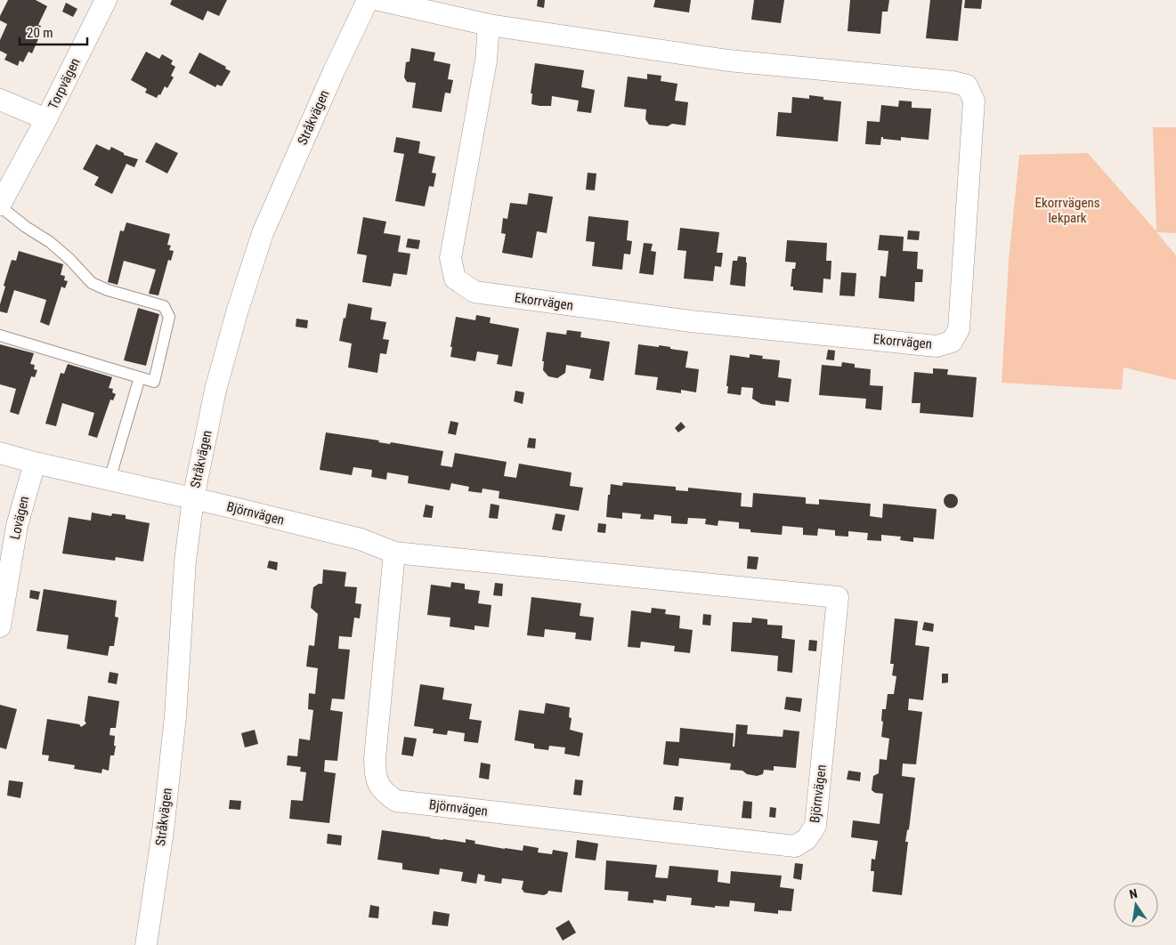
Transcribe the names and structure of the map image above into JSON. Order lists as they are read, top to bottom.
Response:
{
  "streets": {
    "street": [
      "Torpvägen",
      "Stråkvägen",
      "Ekorrvägen",
      "Björnvägen",
      "Lovägen"
    ]
  },
  "crossings": [
    ["Stråkvägen", "Björnvägen"]
  ],
  "parks": ["Ekorrvägens lekpark"],
  "scale_bar": "20 m",
  "north": "top"
}
